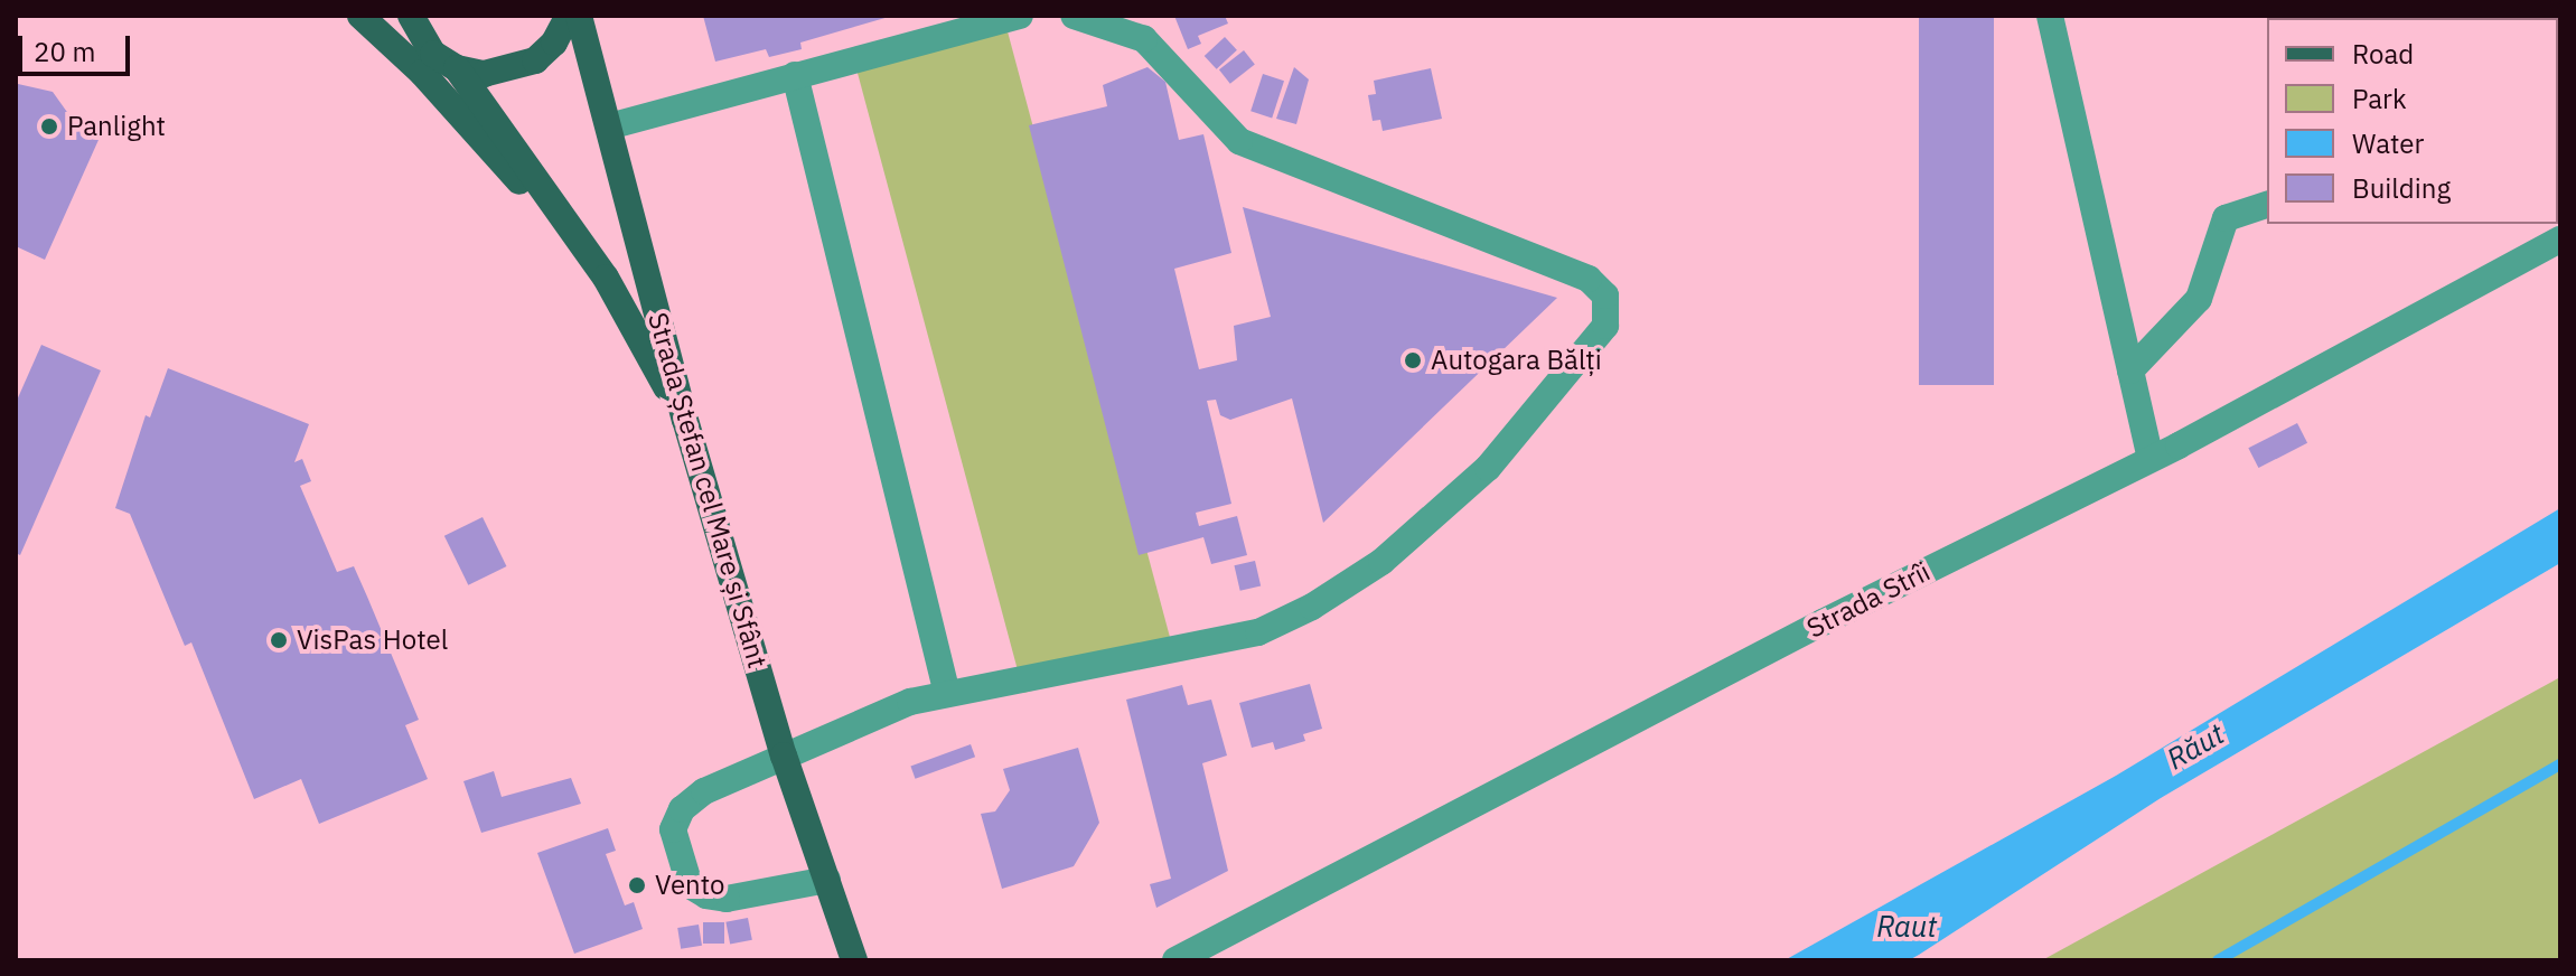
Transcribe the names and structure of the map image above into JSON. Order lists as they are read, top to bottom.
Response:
{
  "streets": {
    "main road": ["Strada Ștefan cel Mare și Sfânt"],
    "street": ["Strada Strîi"]
  },
  "water": ["Răut", "Raut"],
  "places": [
    "Panlight",
    "Autogara Bălți",
    "VisPas Hotel",
    "Vento"
  ],
  "legend": [
    "Road",
    "Park",
    "Water",
    "Building"
  ],
  "scale_bar": "20 m"
}
